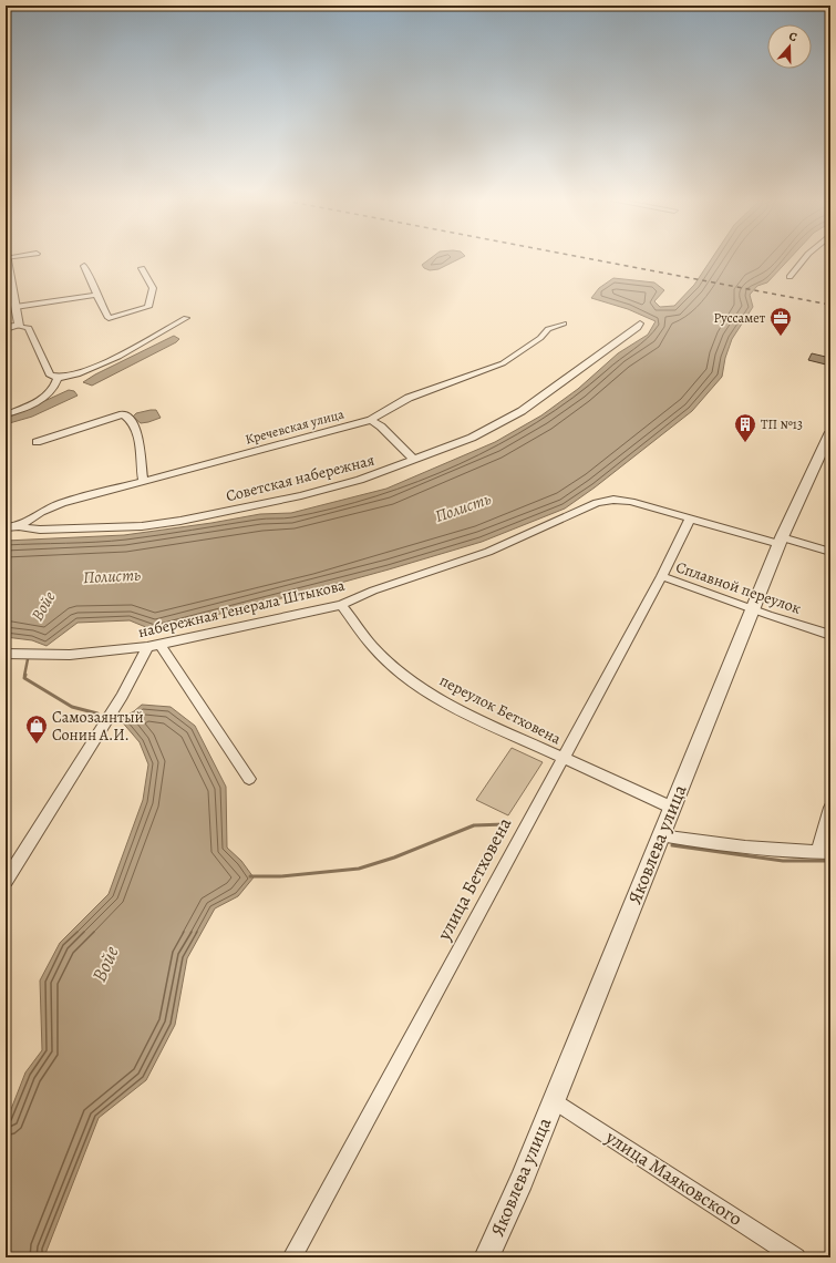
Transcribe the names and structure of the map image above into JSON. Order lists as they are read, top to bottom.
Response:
{
  "streets": {
    "street": [
      "Кречевская улица",
      "Советская набережная",
      "Сплавной переулок",
      "набережная Генерала Штыкова",
      "переулок Бетховена",
      "Яковлева улица",
      "улица Бетховена",
      "улица Маяковского"
    ]
  },
  "crossings": [
    ["Кречевская улица", "Советская набережная"],
    ["Сплавной переулок", "Яковлева улица"],
    ["Сплавной переулок", "улица Бетховена"],
    ["набережная Генерала Штыкова", "переулок Бетховена"],
    ["набережная Генерала Штыкова", "Яковлева улица"],
    ["набережная Генерала Штыкова", "улица Бетховена"],
    ["переулок Бетховена", "Яковлева улица"],
    ["переулок Бетховена", "улица Бетховена"],
    ["Яковлева улица", "улица Маяковского"]
  ],
  "water": ["Полисть", "Войе"],
  "places": {
    "office": ["Руссамет"],
    "building": ["ТП №13"],
    "shop": ["Самозаянтый Сонин А.И."]
  },
  "north": "top"
}
